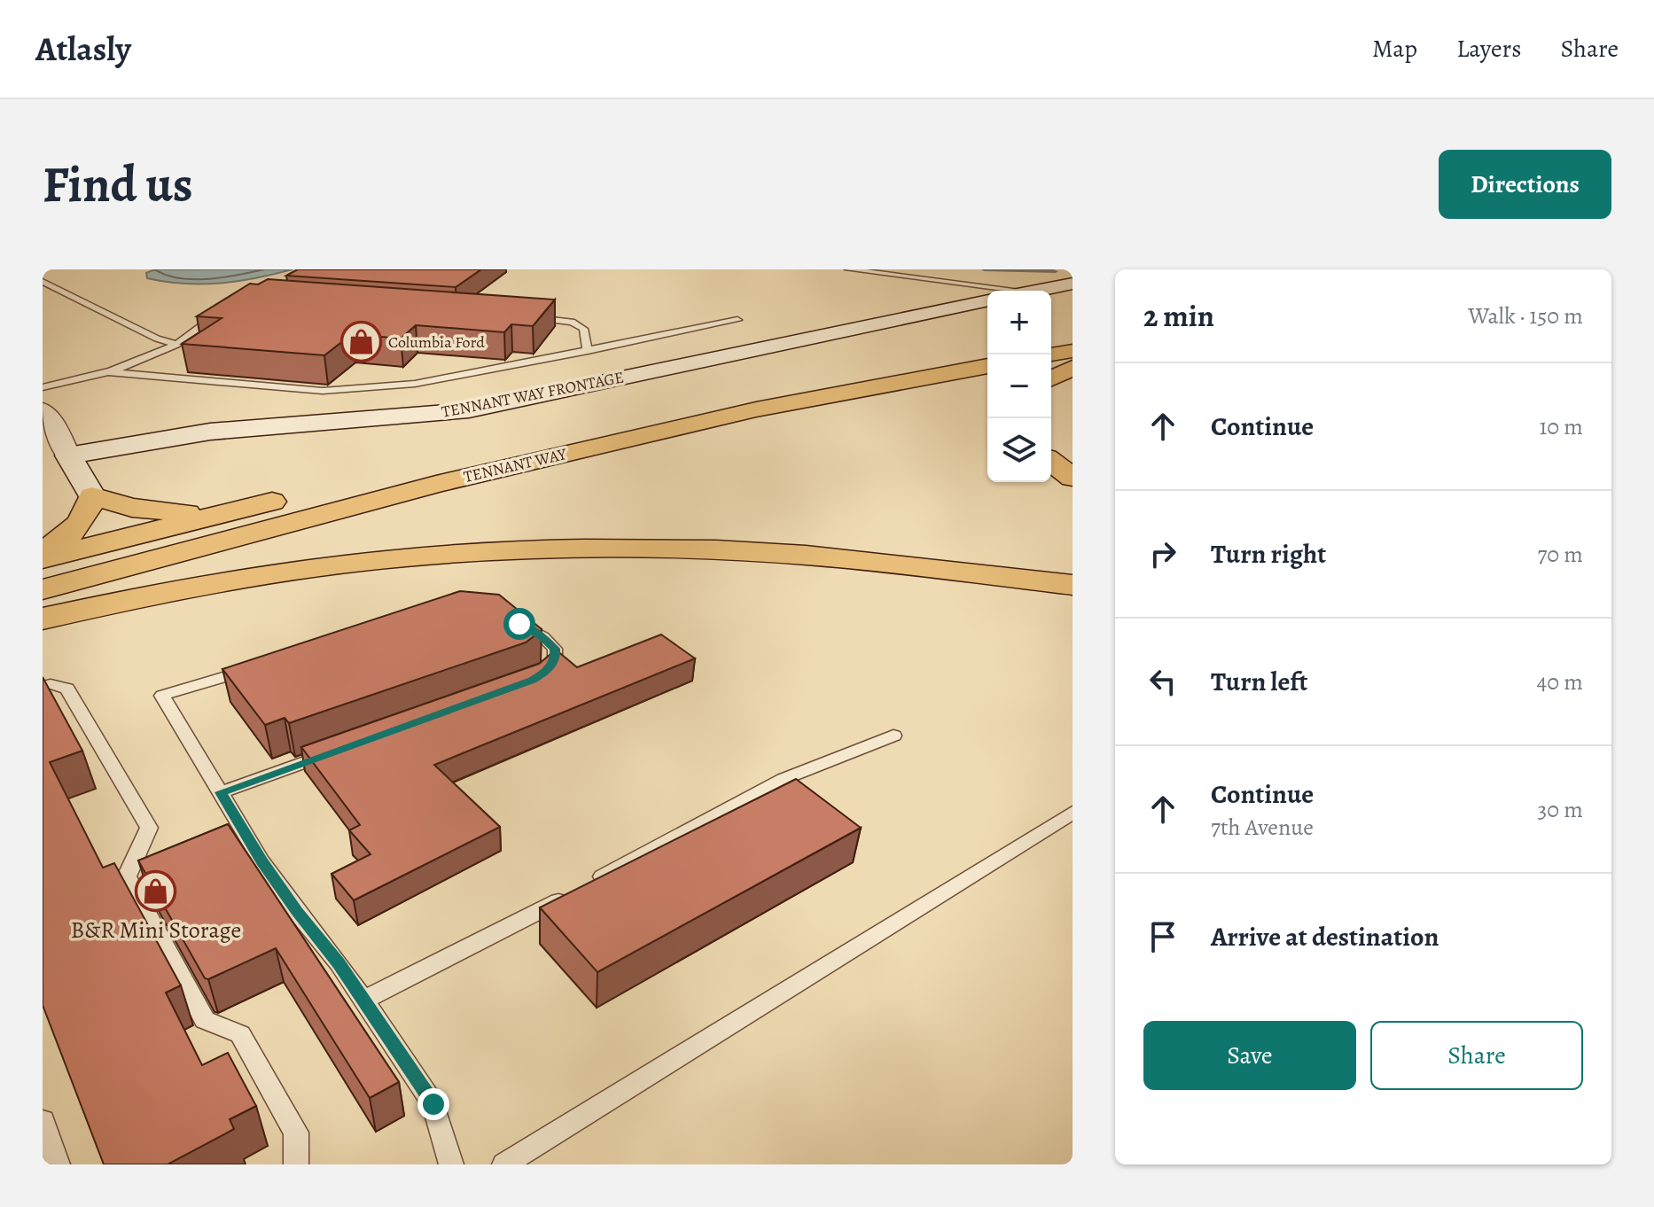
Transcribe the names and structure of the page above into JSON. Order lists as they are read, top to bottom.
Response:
{
  "streets": {
    "main road": ["TENNANT WAY FRONTAGE", "TENNANT WAY"]
  },
  "places": {
    "shop": ["Columbia Ford", "B&R Mini Storage"]
  },
  "page": {
    "header": "Atlasly",
    "nav": ["Map", "Layers", "Share"],
    "buttons": [
      "Directions",
      ["Save", "Share"]
    ],
    "title": "Find us",
    "heading": ["2 min", "Walk · 150 m"],
    "map_buttons": ["+", "−"],
    "list": [
      ["Continue", "10 m"],
      ["Turn right", "70 m"],
      ["Turn left", "40 m"],
      ["Continue", "7th Avenue", "30 m"],
      "Arrive at destination"
    ]
  }
}
